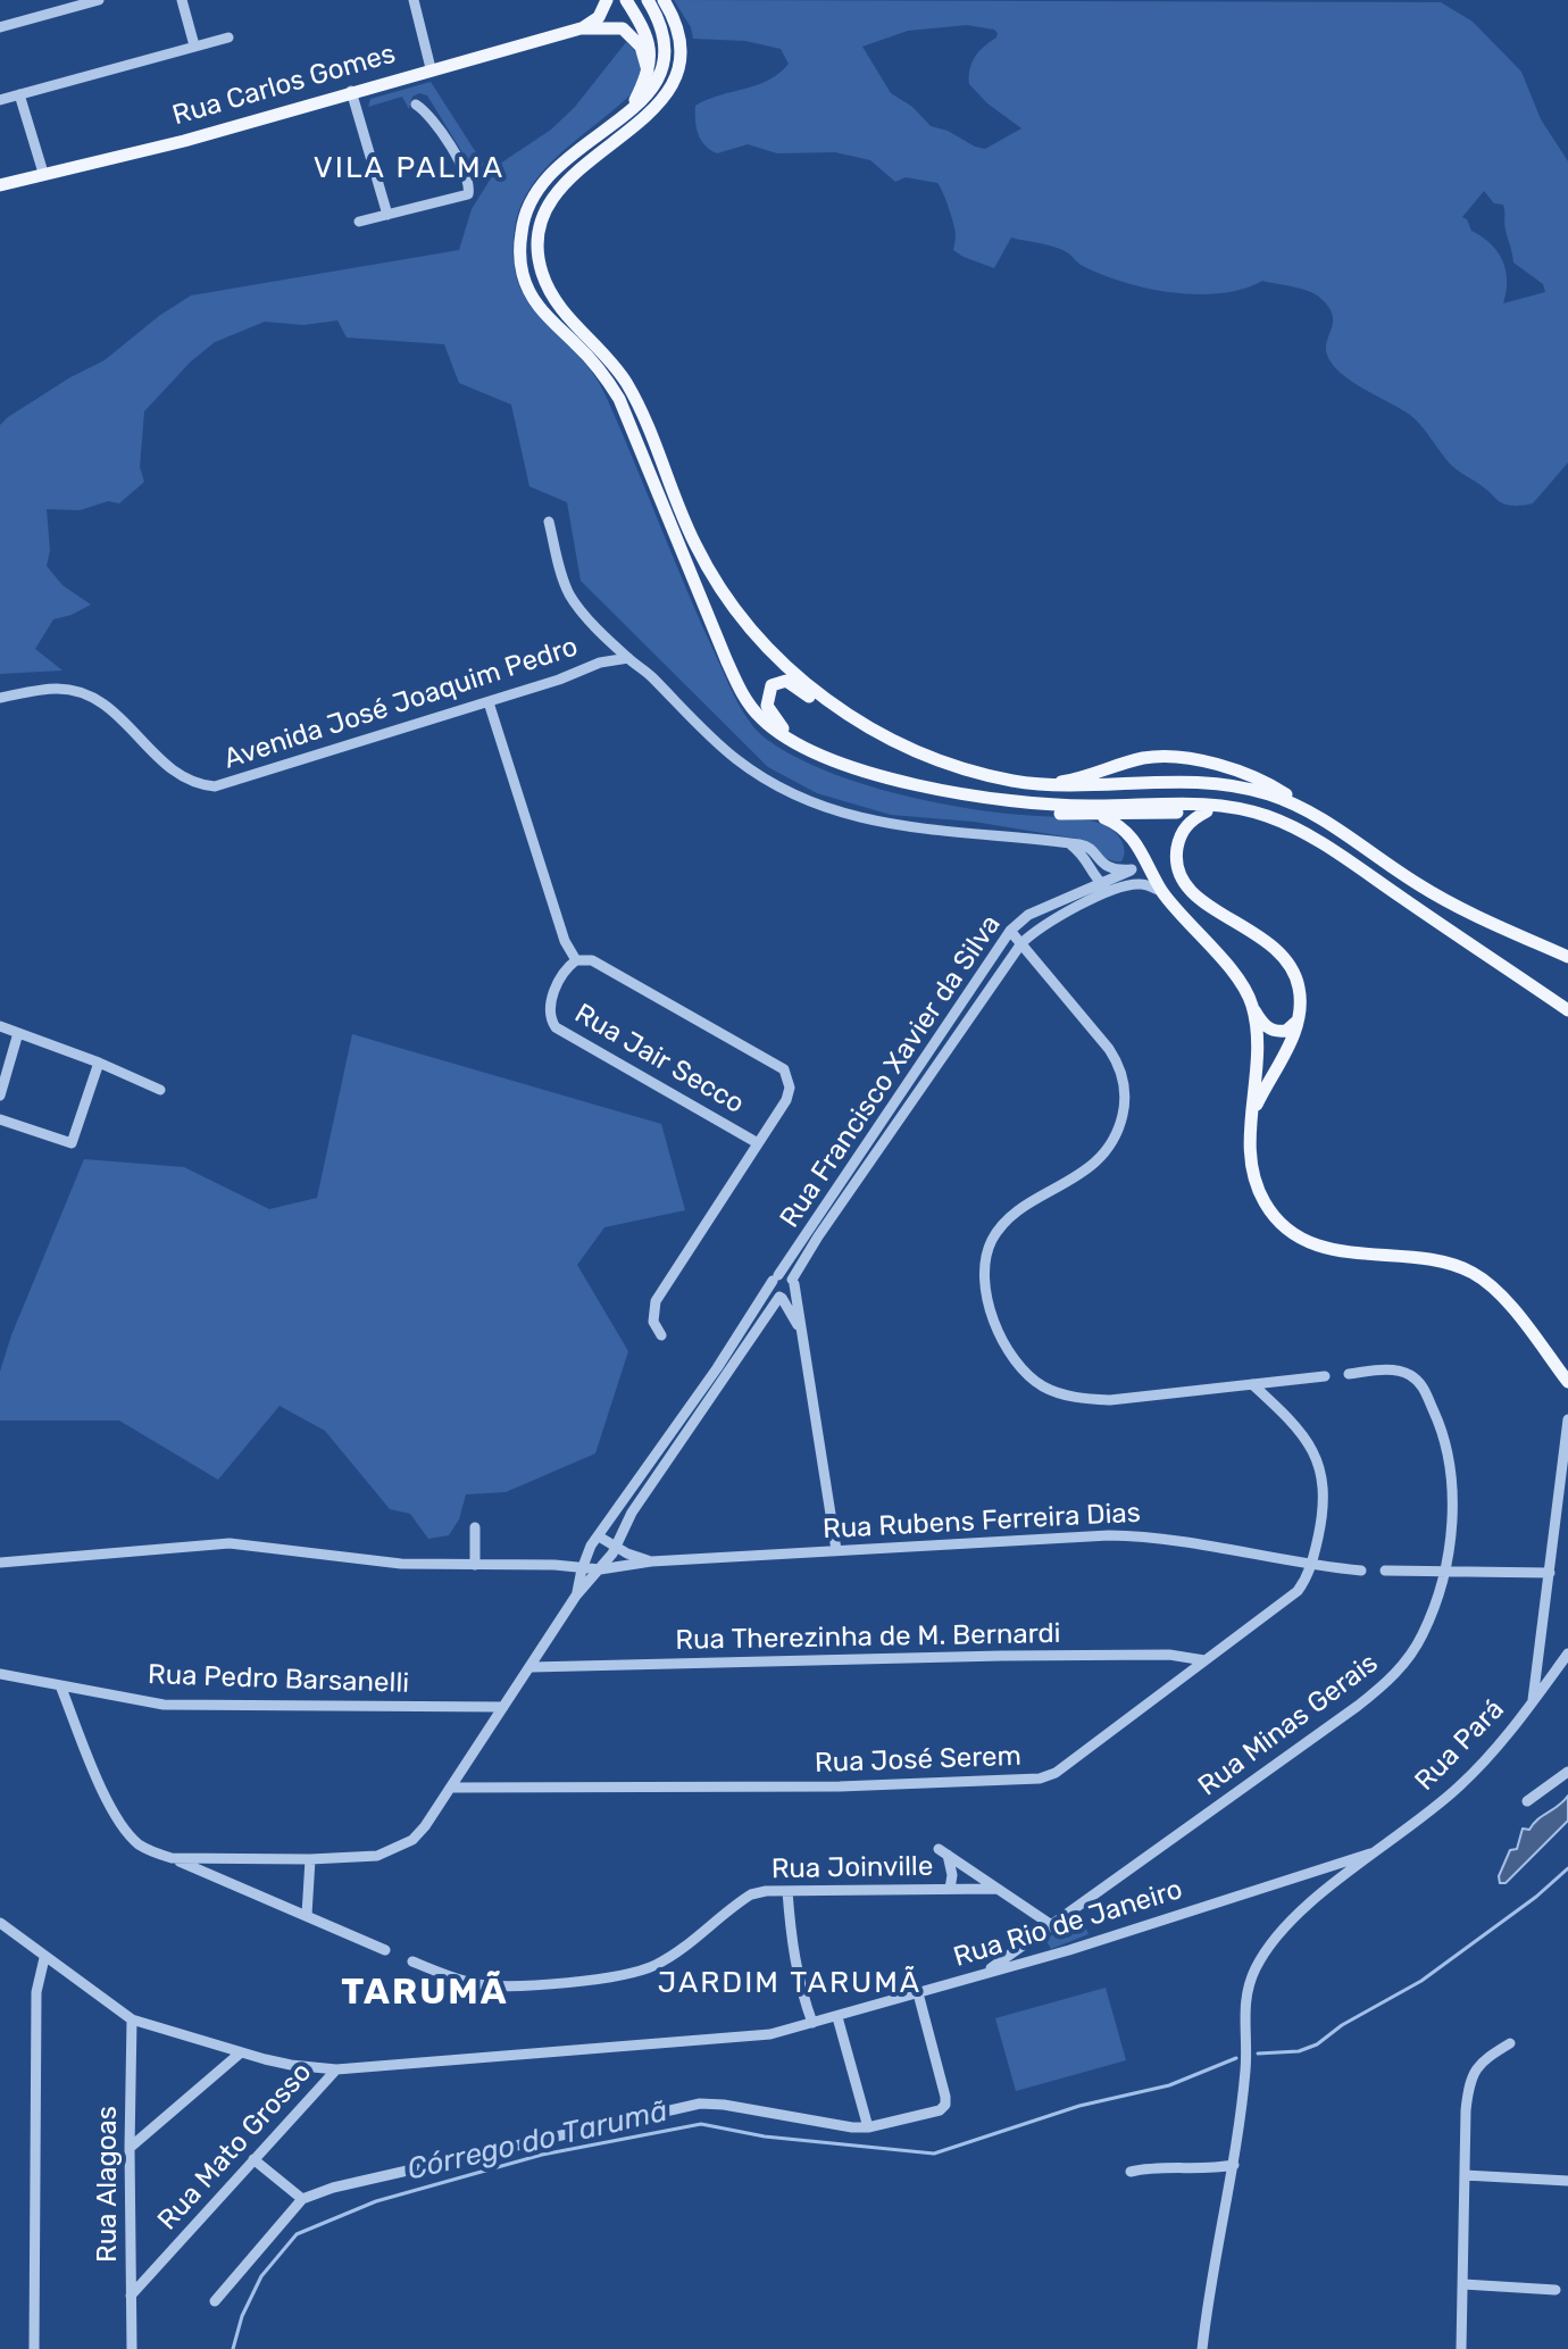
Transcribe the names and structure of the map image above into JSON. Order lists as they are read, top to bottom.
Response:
{
  "streets": {
    "main road": ["Rua Carlos Gomes"],
    "street": [
      "Avenida José Joaquim Pedro",
      "Rua Jair Secco",
      "Rua Francisco Xavier da Silva",
      "Rua Rubens Ferreira Dias",
      "Rua Therezinha de M. Bernardi",
      "Rua Pedro Barsanelli",
      "Rua Minas Gerais",
      "Rua Pará",
      "Rua José Serem",
      "Rua Joinville",
      "Rua Rio de Janeiro",
      "Rua Mato Grosso",
      "Rua Alagoas"
    ]
  },
  "crossings": [
    ["Rua Francisco Xavier da Silva", "Rua Rubens Ferreira Dias"],
    ["Rua Rubens Ferreira Dias", "Rua José Serem"],
    ["Rua Therezinha de M. Bernardi", "Rua José Serem"],
    ["Rua Minas Gerais", "Rua Rio de Janeiro"],
    ["Rua Pará", "Rua Rio de Janeiro"],
    ["Rua Rio de Janeiro", "Rua Mato Grosso"],
    ["Rua Rio de Janeiro", "Rua Alagoas"],
    ["Rua Mato Grosso", "Rua Alagoas"]
  ],
  "districts": ["VILA PALMA", "JARDIM TARUMÃ", "TARUMÃ"],
  "water": ["Córrego do Tarumã"]
}
